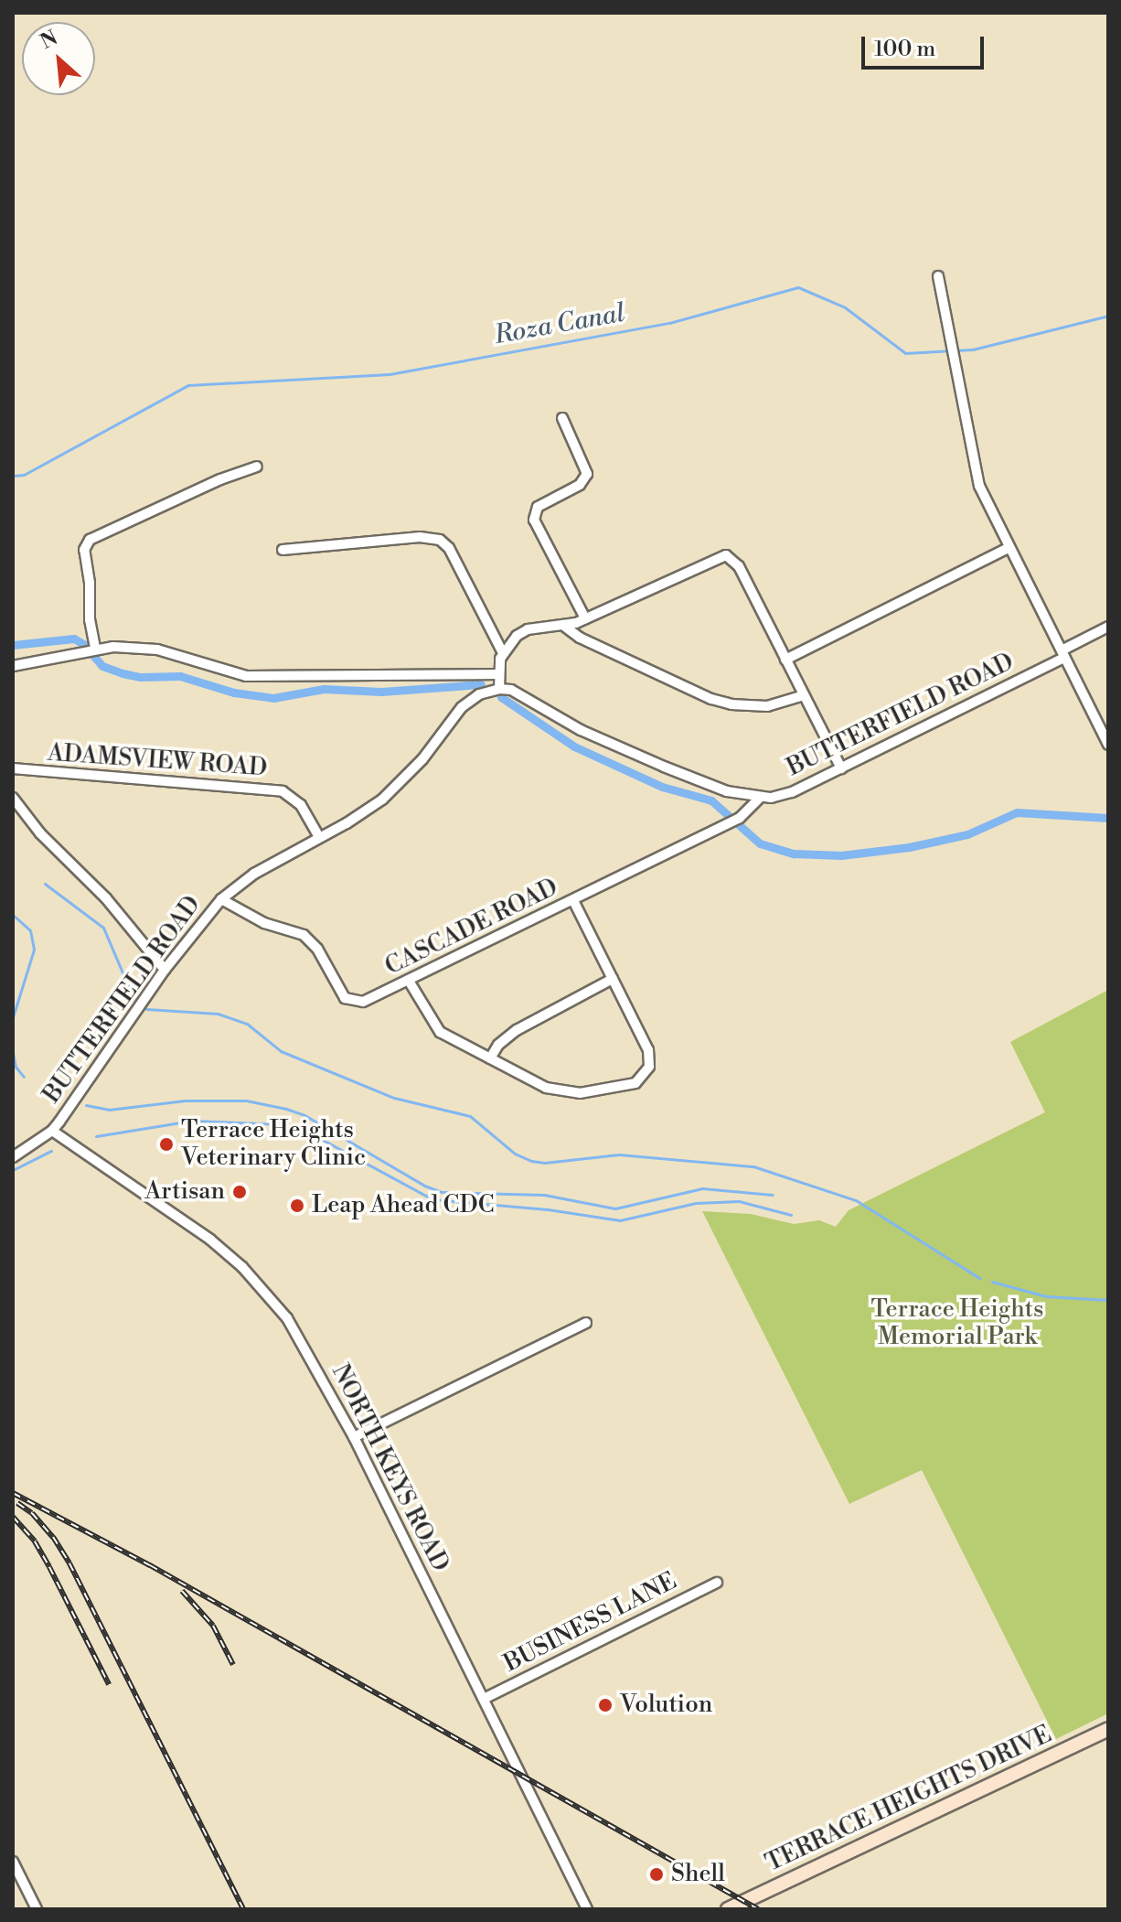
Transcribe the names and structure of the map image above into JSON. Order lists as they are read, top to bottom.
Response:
{
  "streets": {
    "main road": ["TERRACE HEIGHTS DRIVE"],
    "street": [
      "BUTTERFIELD ROAD",
      "ADAMSVIEW ROAD",
      "CASCADE ROAD",
      "NORTH KEYS ROAD",
      "BUSINESS LANE"
    ]
  },
  "crossings": [
    ["BUTTERFIELD ROAD", "ADAMSVIEW ROAD"],
    ["BUTTERFIELD ROAD", "CASCADE ROAD"],
    ["BUTTERFIELD ROAD", "NORTH KEYS ROAD"],
    ["NORTH KEYS ROAD", "BUSINESS LANE"]
  ],
  "water": ["Roza Canal"],
  "parks": ["Terrace Heights Memorial Park"],
  "places": [
    "Terrace Heights Veterinary Clinic",
    "Artisan",
    "Leap Ahead CDC",
    "Volution",
    "Shell"
  ],
  "scale_bar": "100 m",
  "north": "top left"
}
